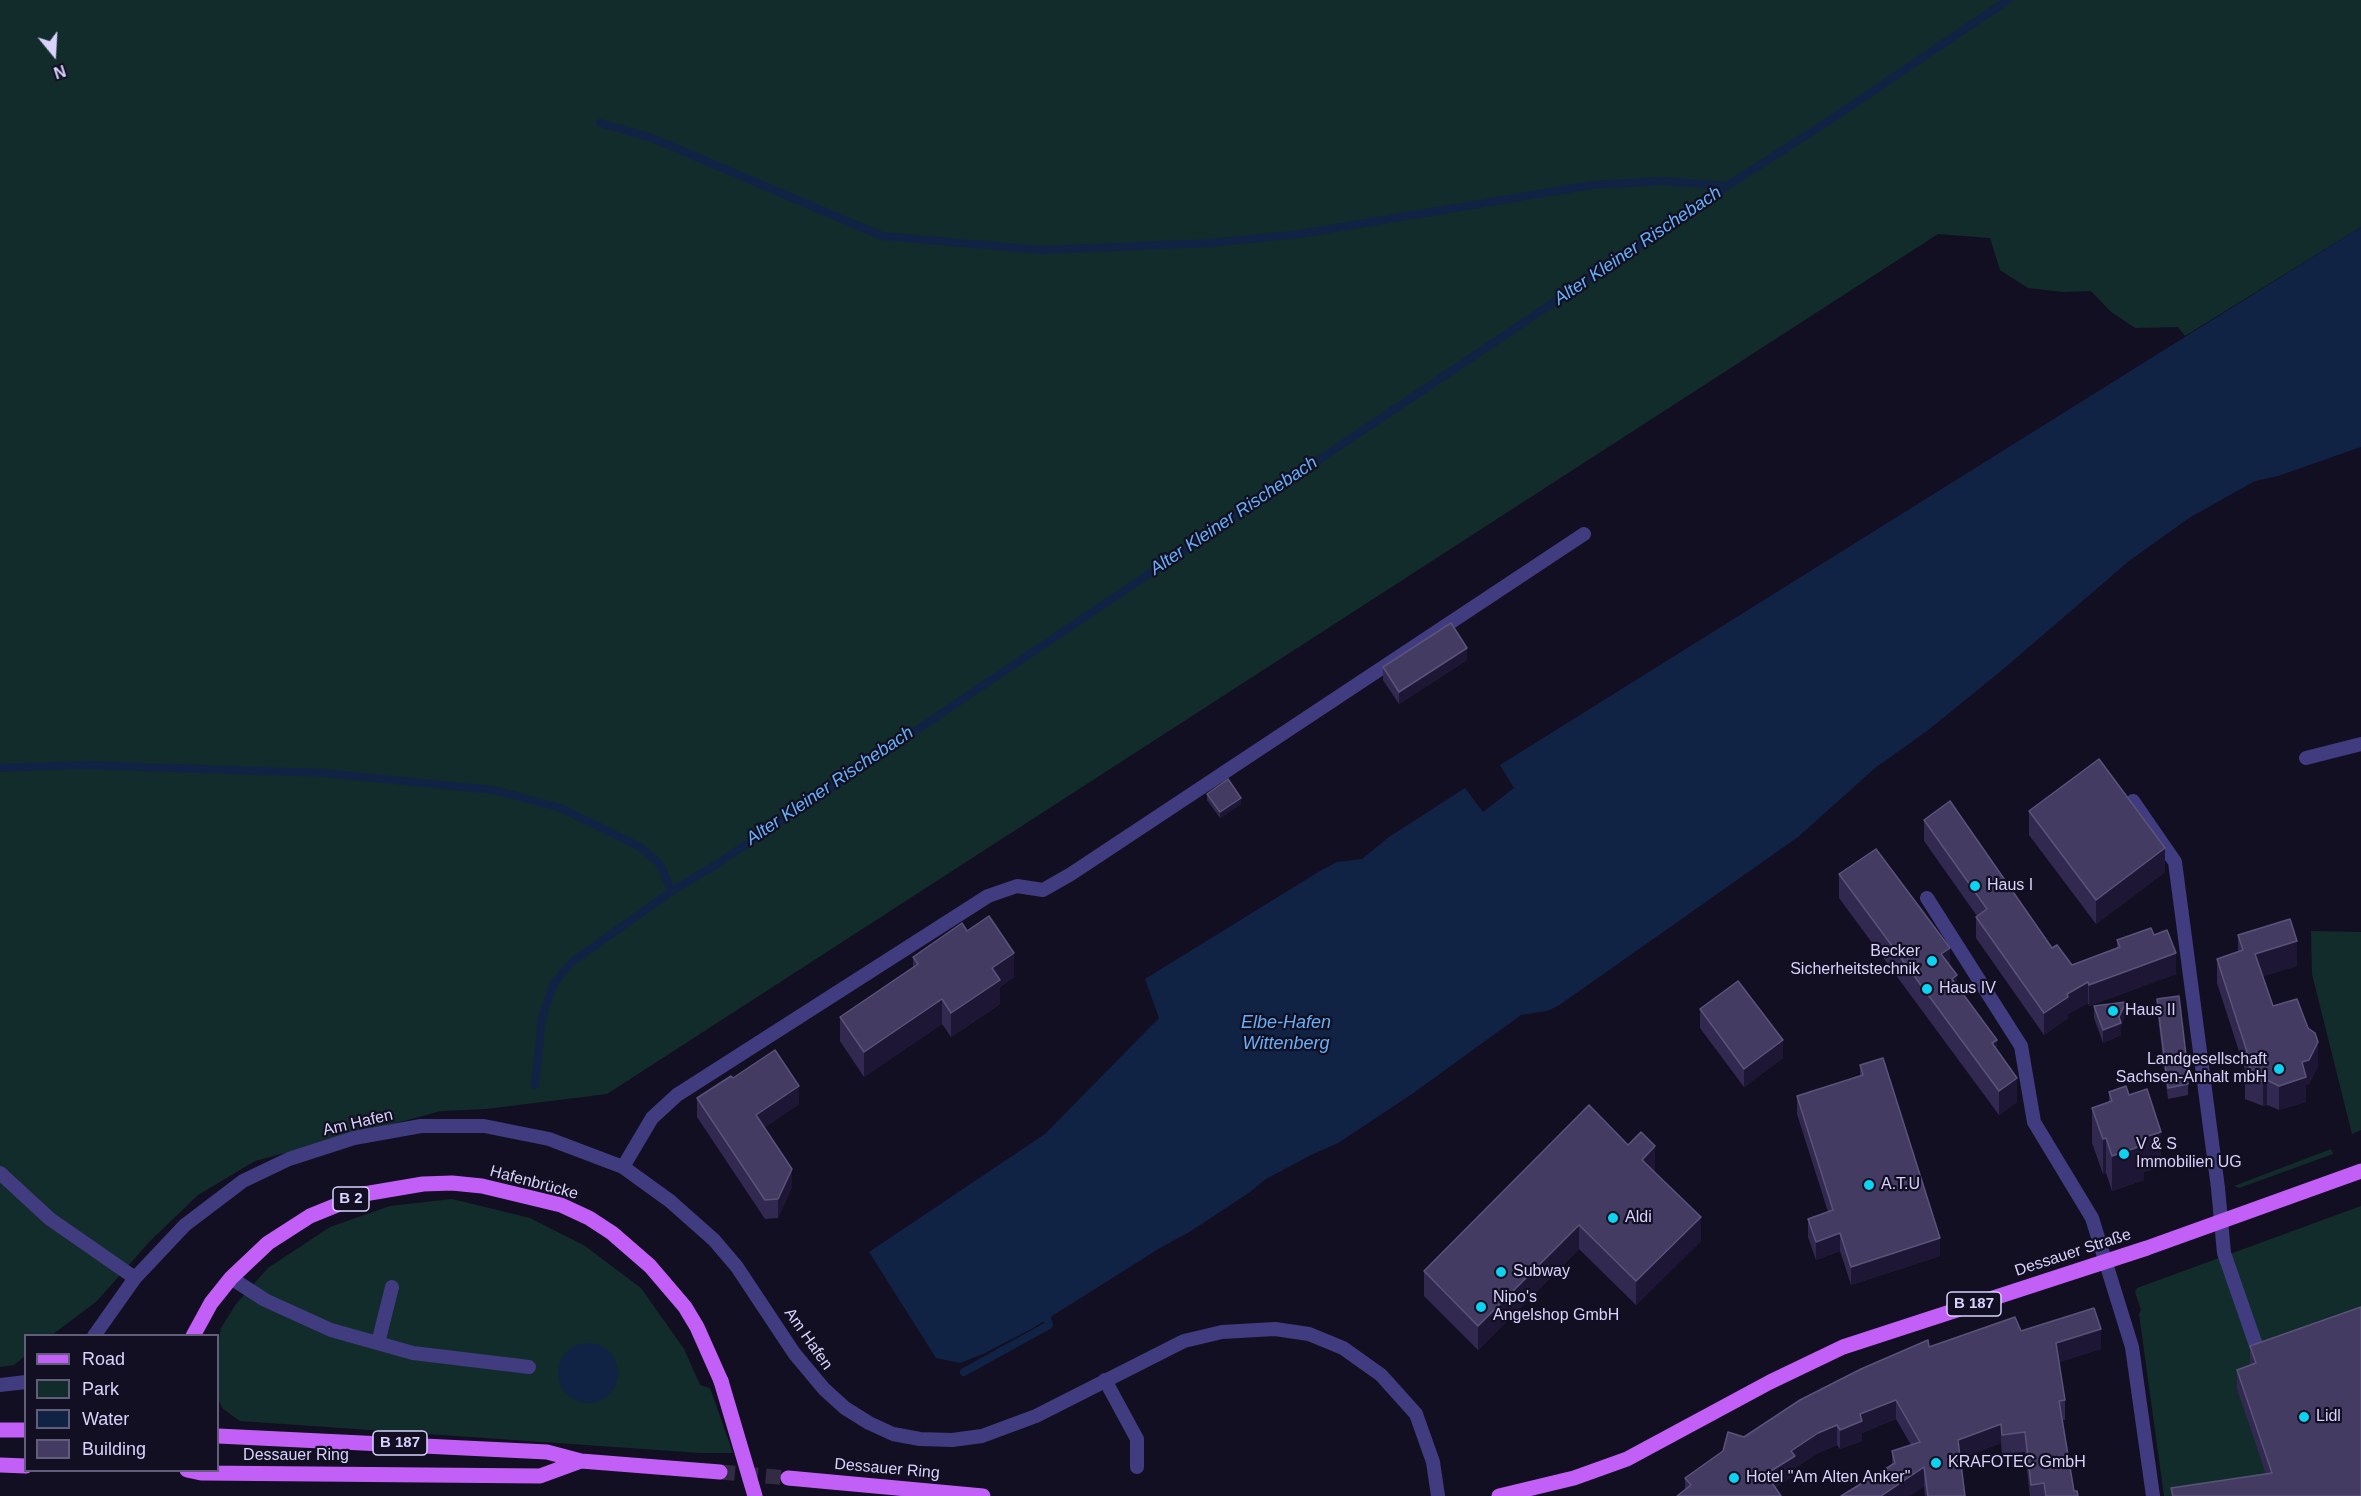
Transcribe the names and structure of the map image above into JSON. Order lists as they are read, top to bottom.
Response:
{
  "streets": {
    "main road": [
      "Hafenbrücke",
      "B 2",
      "Dessauer Straße",
      "B 187",
      "Dessauer Ring"
    ],
    "lane": ["Am Hafen"]
  },
  "water": ["Alter Kleiner Rischebach", "Elbe-Hafen Wittenberg"],
  "places": [
    "Haus I",
    "Becker Sicherheitstechnik",
    "Haus IV",
    "Haus II",
    "Landgesellschaft Sachsen-Anhalt mbH",
    "V & S Immobilien UG",
    "A.T.U",
    "Aldi",
    "Subway",
    "Nipo's Angelshop GmbH",
    "Lidl",
    "KRAFOTEC GmbH",
    "Hotel \"Am Alten Anker\""
  ],
  "legend": [
    "Road",
    "Park",
    "Water",
    "Building"
  ],
  "north": "bottom"
}
